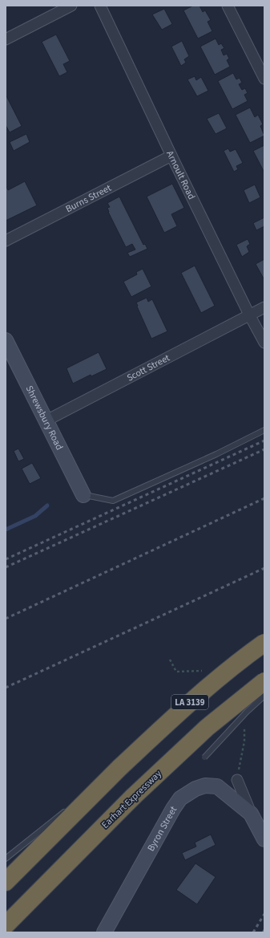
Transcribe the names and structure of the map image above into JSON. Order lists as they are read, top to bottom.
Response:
{
  "streets": {
    "highway": ["LA 3139", "Earhart Expressway"],
    "street": [
      "Arnoult Road",
      "Burns Street",
      "Scott Street",
      "Shrewsbury Road",
      "Byron Street"
    ]
  },
  "crossings": [
    ["Arnoult Road", "Burns Street"],
    ["Arnoult Road", "Scott Street"],
    ["Scott Street", "Shrewsbury Road"]
  ]
}
